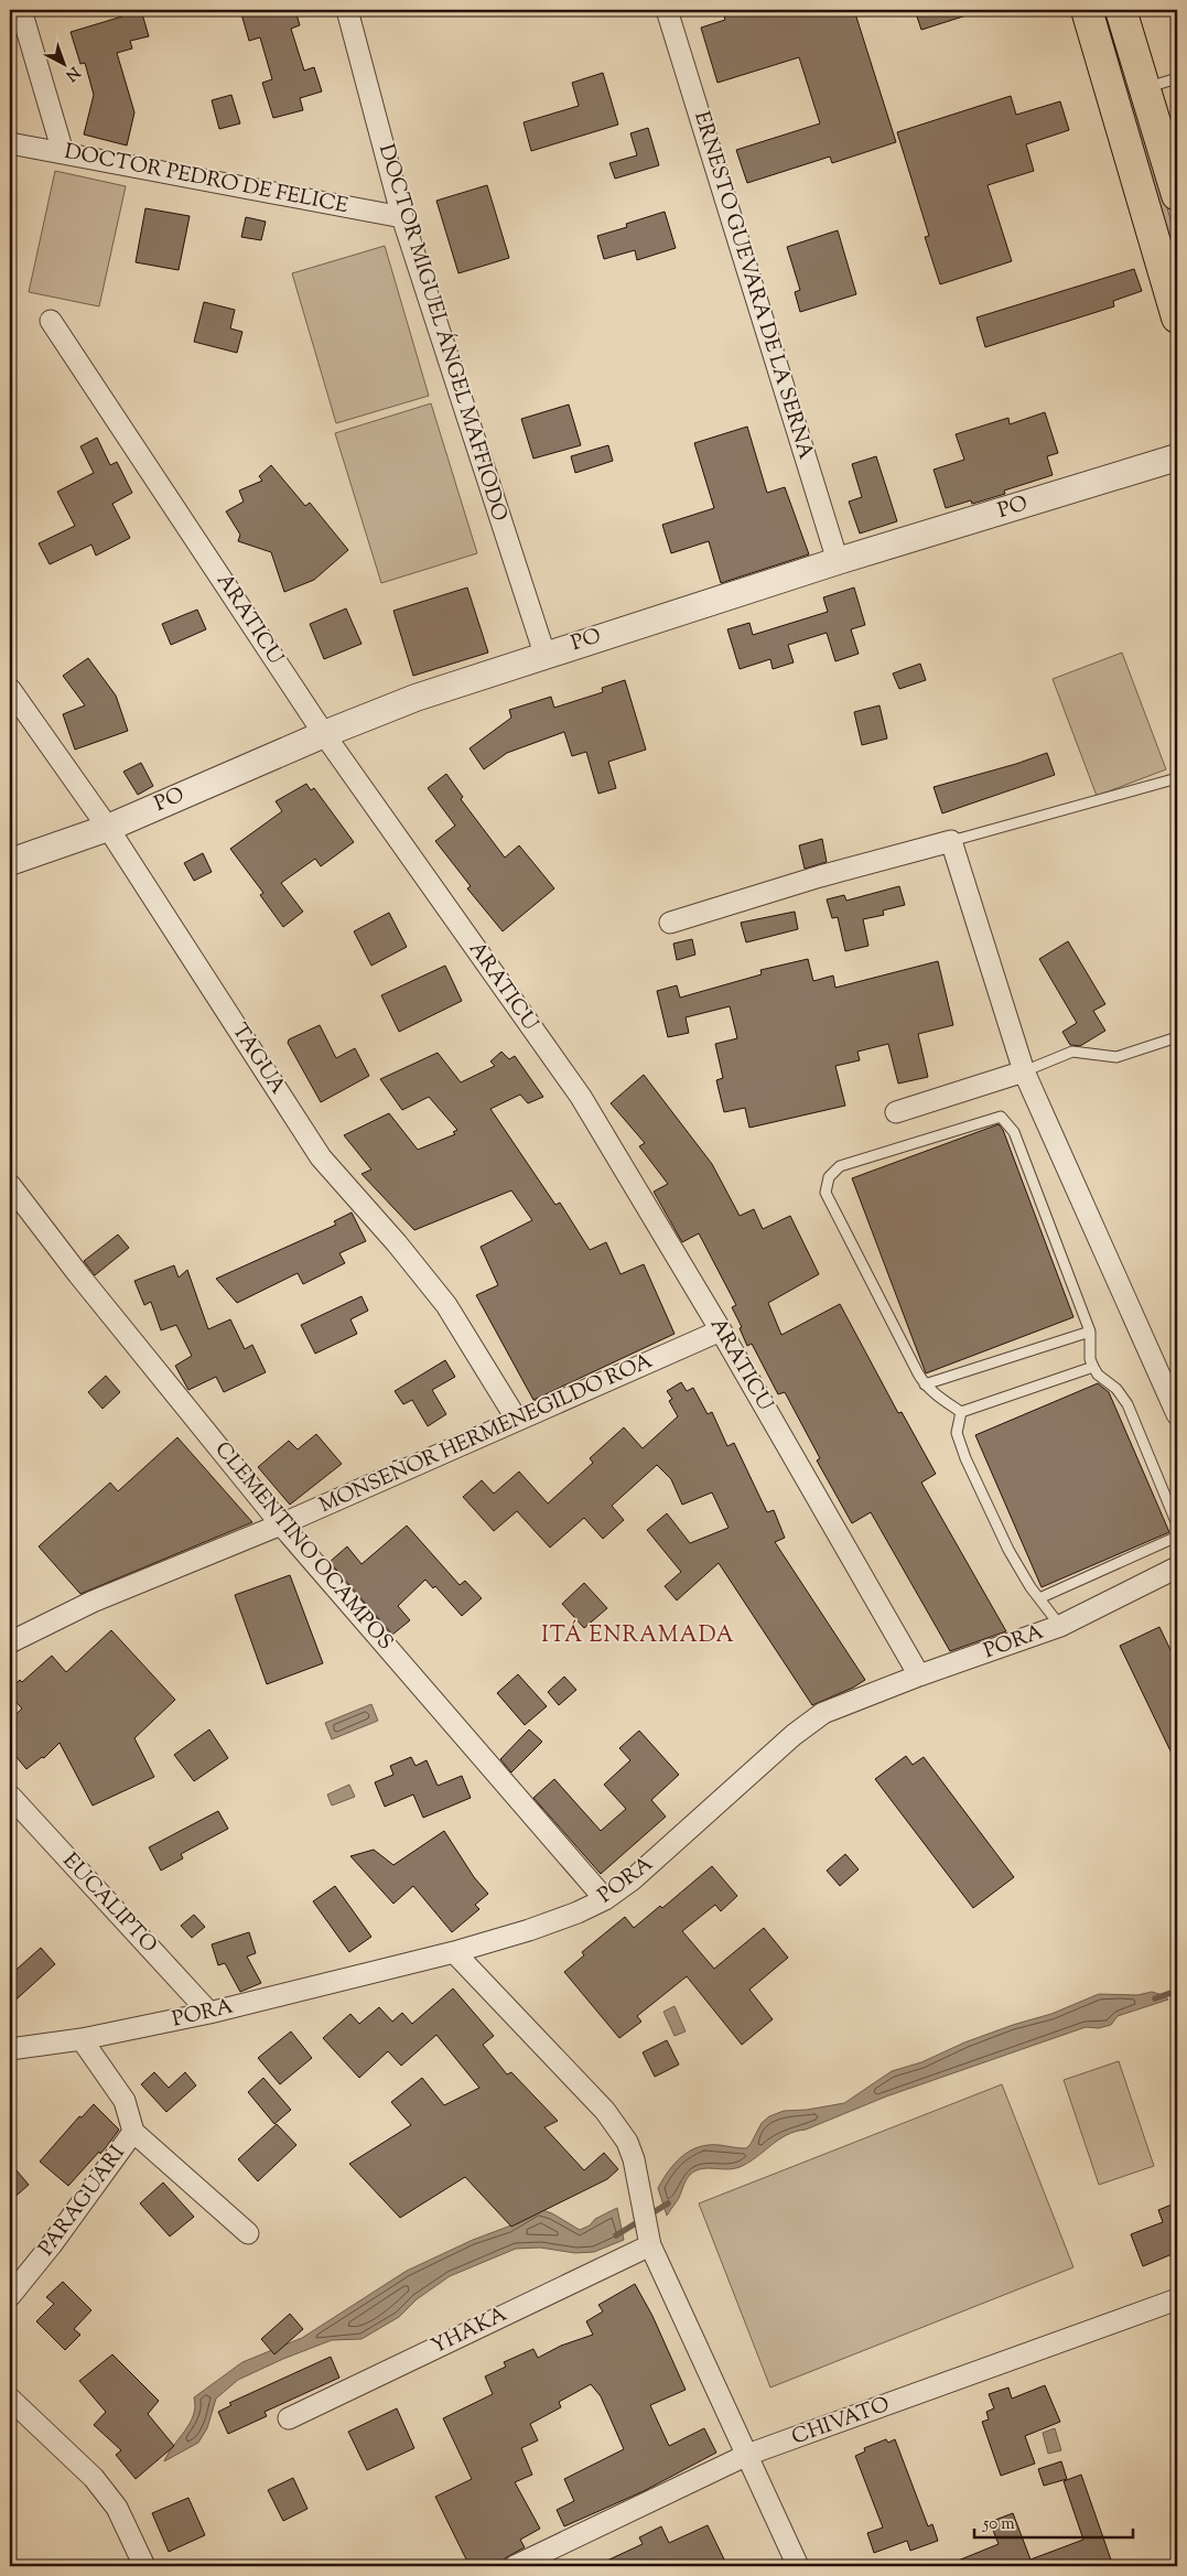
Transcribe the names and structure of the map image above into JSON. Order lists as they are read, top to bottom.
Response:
{
  "streets": {
    "street": [
      "DOCTOR PEDRO DE FELICE",
      "ERNESTO GUEVARA DE LA SERNA",
      "DOCTOR MIGUEL ÁNGEL MAFFIODO",
      "PO",
      "ARATICU",
      "TAGUA",
      "MONSEÑOR HERMENEGILDO ROA",
      "CLEMENTINO OCAMPOS",
      "PORA",
      "EUCALIPTO",
      "PARAGUARI",
      "YHAKA",
      "CHIVATO"
    ]
  },
  "crossings": [
    ["DOCTOR PEDRO DE FELICE", "DOCTOR MIGUEL ÁNGEL MAFFIODO"],
    ["ERNESTO GUEVARA DE LA SERNA", "PO"],
    ["DOCTOR MIGUEL ÁNGEL MAFFIODO", "PO"],
    ["PO", "ARATICU"],
    ["PO", "TAGUA"],
    ["ARATICU", "MONSEÑOR HERMENEGILDO ROA"],
    ["ARATICU", "PORA"],
    ["TAGUA", "MONSEÑOR HERMENEGILDO ROA"],
    ["MONSEÑOR HERMENEGILDO ROA", "CLEMENTINO OCAMPOS"],
    ["CLEMENTINO OCAMPOS", "PORA"],
    ["PORA", "EUCALIPTO"]
  ],
  "districts": ["ITÁ ENRAMADA"],
  "scale_bar": "50 m",
  "north": "bottom right"
}
